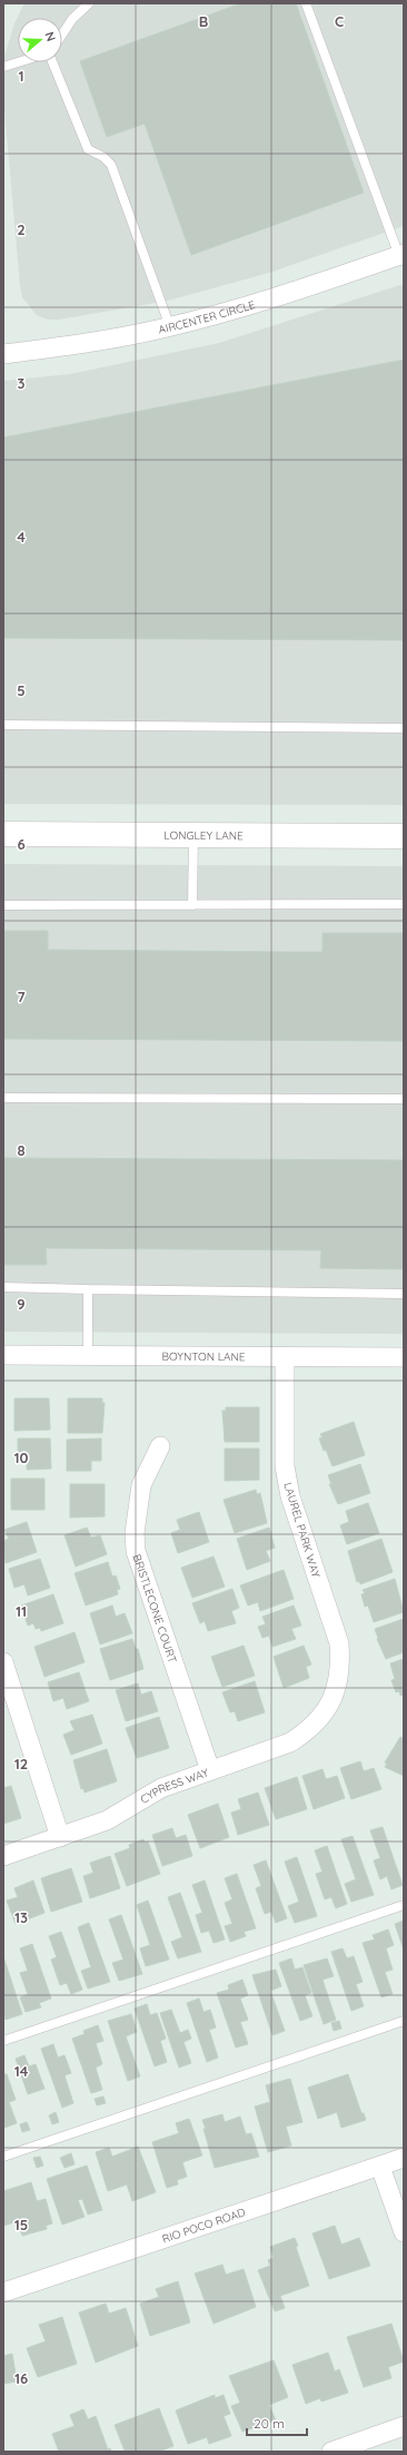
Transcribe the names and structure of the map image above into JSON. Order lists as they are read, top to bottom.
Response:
{
  "streets": {
    "main road": ["LONGLEY LANE"],
    "street": [
      "AIRCENTER CIRCLE",
      "BOYNTON LANE",
      "LAUREL PARK WAY",
      "BRISTLECONE COURT",
      "CYPRESS WAY",
      "RIO POCO ROAD"
    ]
  },
  "crossings": [
    ["BOYNTON LANE", "LAUREL PARK WAY"],
    ["LAUREL PARK WAY", "CYPRESS WAY"],
    ["BRISTLECONE COURT", "CYPRESS WAY"]
  ],
  "scale_bar": "20 m",
  "north": "right",
  "grid": {
    "columns": ["B", "C"],
    "rows": [
      "1",
      "2",
      "3",
      "4",
      "5",
      "6",
      "7",
      "8",
      "9",
      "10",
      "11",
      "12",
      "13",
      "14",
      "15",
      "16"
    ]
  }
}
